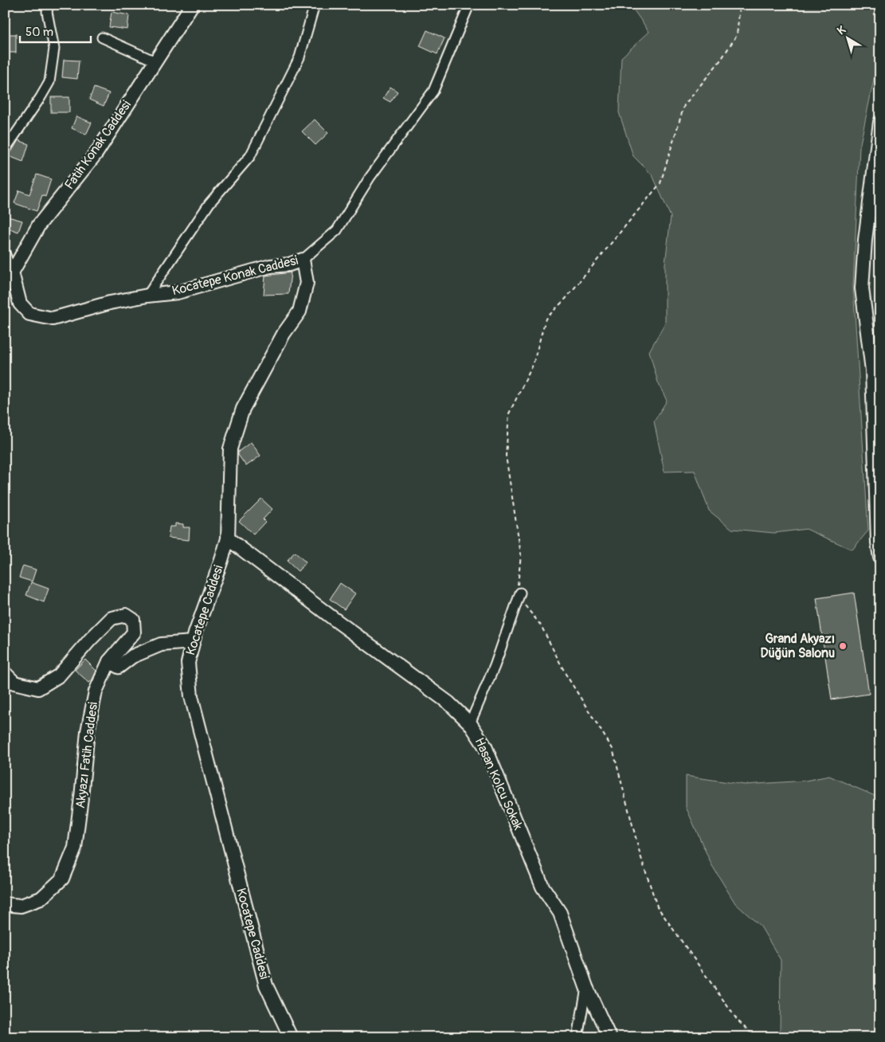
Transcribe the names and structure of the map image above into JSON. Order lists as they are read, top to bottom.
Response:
{
  "streets": {
    "main road": [
      "Fatih Konak Caddesi",
      "Kocatepe Konak Caddesi",
      "Kocatepe Caddesi",
      "Akyazı Fatih Caddesi",
      "Hasan Kolcu Sokak"
    ]
  },
  "crossings": [
    ["Fatih Konak Caddesi", "Kocatepe Konak Caddesi"],
    ["Kocatepe Konak Caddesi", "Kocatepe Caddesi"],
    ["Kocatepe Caddesi", "Hasan Kolcu Sokak"]
  ],
  "places": ["Grand Akyazı Düğün Salonu"],
  "scale_bar": "50 m",
  "north": "top left"
}
